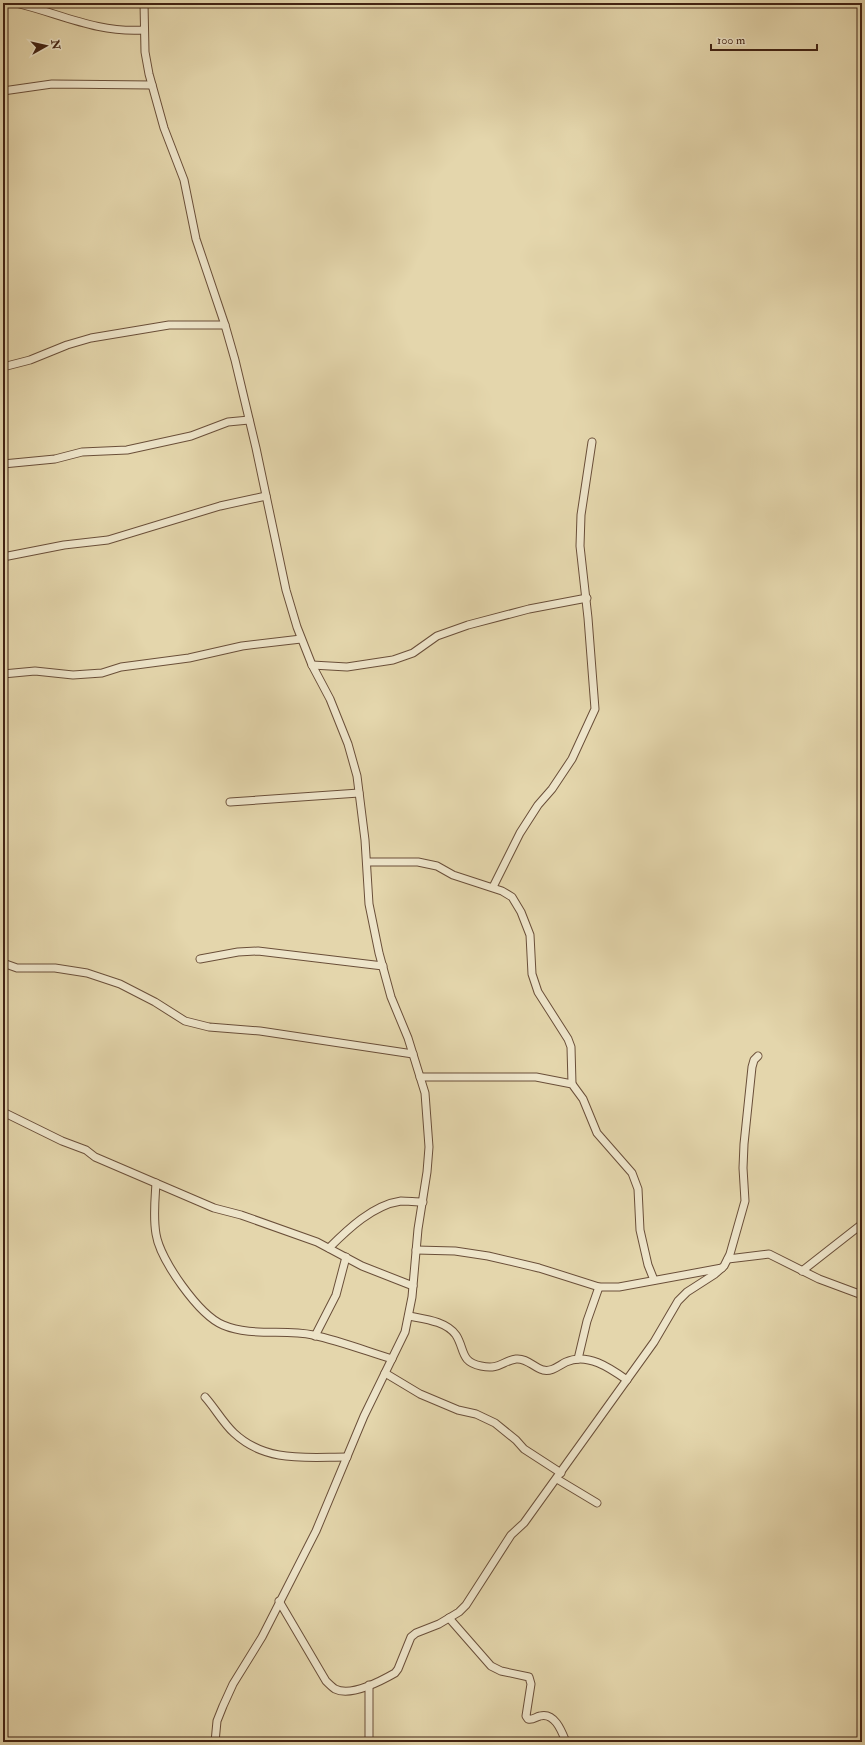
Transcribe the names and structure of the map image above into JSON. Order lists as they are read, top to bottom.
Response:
{
  "scale_bar": "100 m",
  "north": "right"
}
